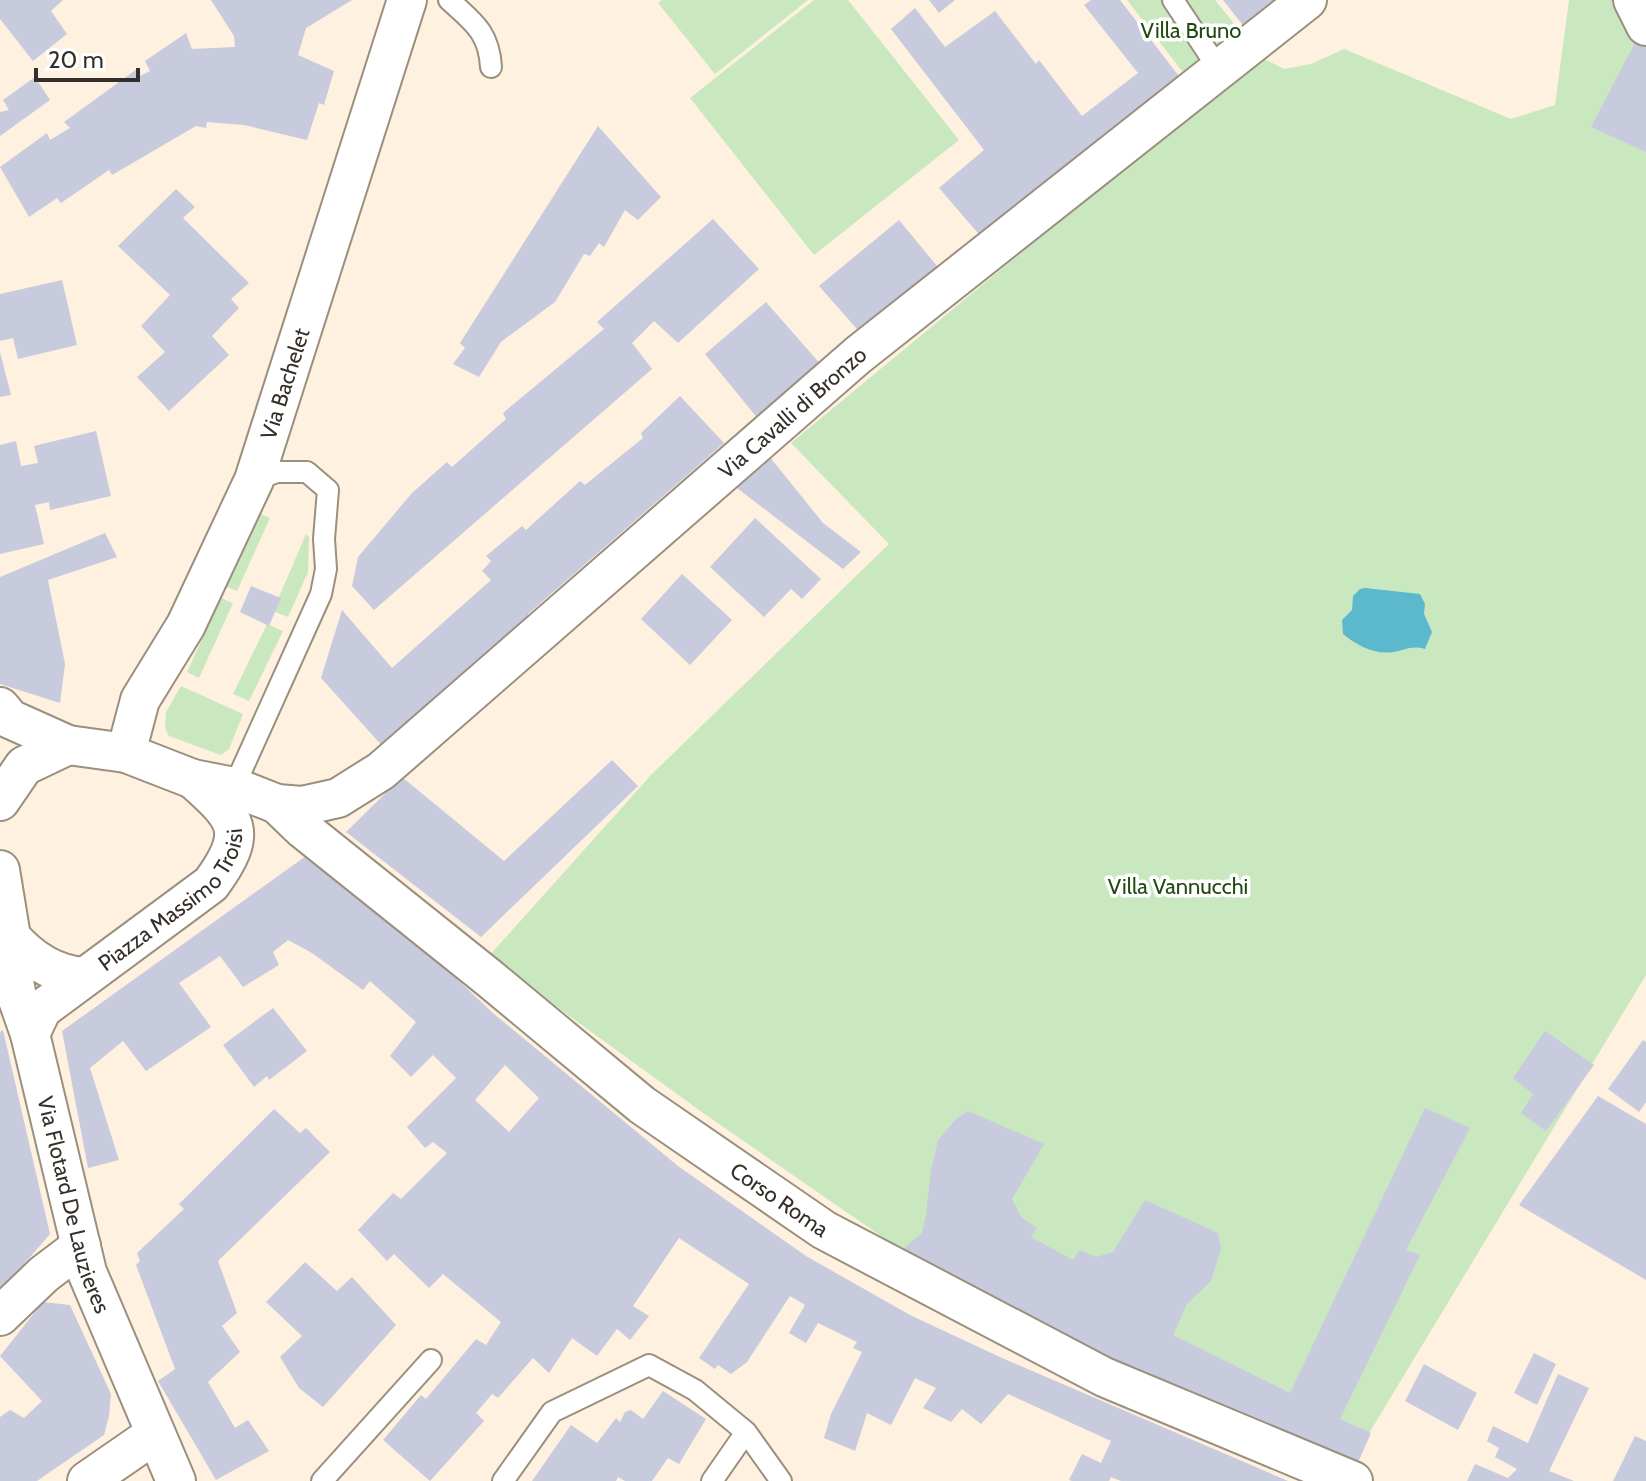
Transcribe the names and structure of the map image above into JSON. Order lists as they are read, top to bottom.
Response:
{
  "streets": {
    "street": [
      "Via Bachelet",
      "Via Cavalli di Bronzo",
      "Piazza Massimo Troisi",
      "Corso Roma",
      "Via Flotard De Lauzieres"
    ]
  },
  "crossings": [
    ["Via Bachelet", "Piazza Massimo Troisi"],
    ["Via Cavalli di Bronzo", "Piazza Massimo Troisi"],
    ["Via Cavalli di Bronzo", "Corso Roma"],
    ["Piazza Massimo Troisi", "Corso Roma"],
    ["Piazza Massimo Troisi", "Via Flotard De Lauzieres"]
  ],
  "parks": ["Villa Bruno", "Villa Vannucchi"],
  "scale_bar": "20 m"
}
